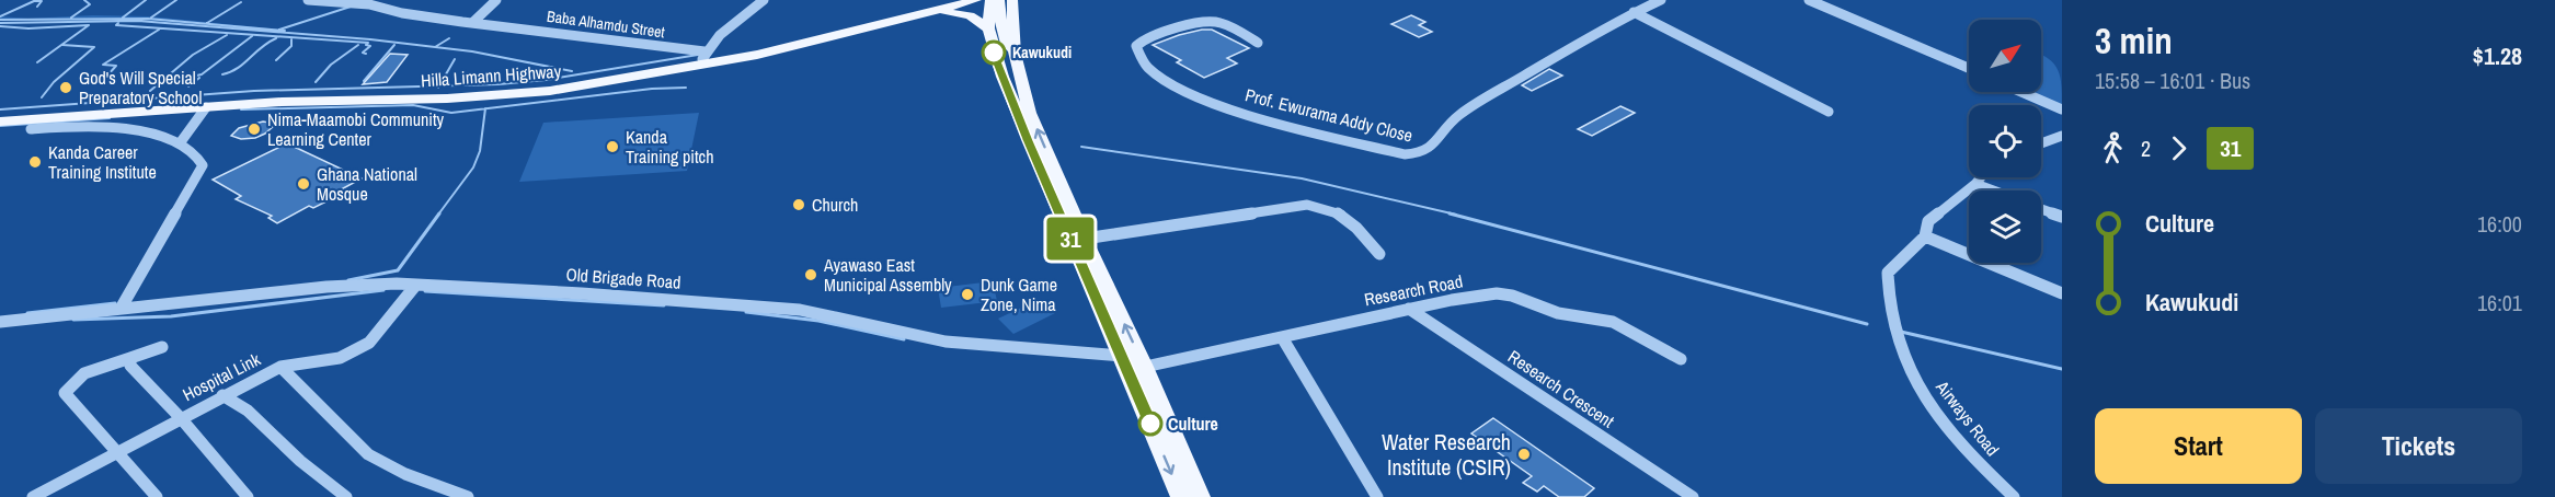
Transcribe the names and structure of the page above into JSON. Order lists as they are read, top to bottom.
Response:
{
  "streets": {
    "main road": ["Hilla Limann Highway"],
    "street": [
      "Baba Alhamdu Street",
      "Prof. Ewurama Addy Close",
      "Old Brigade Road",
      "Research Road",
      "Hospital Link",
      "Research Crescent",
      "Airways Road"
    ]
  },
  "crossings": [
    ["Baba Alhamdu Street", "Hilla Limann Highway"],
    ["Old Brigade Road", "Hospital Link"],
    ["Research Road", "Research Crescent"]
  ],
  "places": [
    "Kawukudi",
    "God's Will Special Preparatory School",
    "Nima-Maamobi Community Learning Center",
    "Kanda Training pitch",
    "Kanda Career Training Institute",
    "Ghana National Mosque",
    "Church",
    "Ayawaso East Municipal Assembly",
    "Dunk Game Zone, Nima",
    "Culture",
    "Water Research Institute (CSIR)"
  ],
  "lines": ["bus line 31"],
  "north": "top right",
  "page": {
    "on_map": "31",
    "heading": ["3 min", "15:58 – 16:01 · Bus", "$1.28"],
    "legs": ["2", "31"],
    "list": [
      {
        "name": "Culture",
        "value": "16:00"
      },
      {
        "name": "Kawukudi",
        "value": "16:01"
      }
    ],
    "buttons": ["Start", "Tickets"]
  }
}
